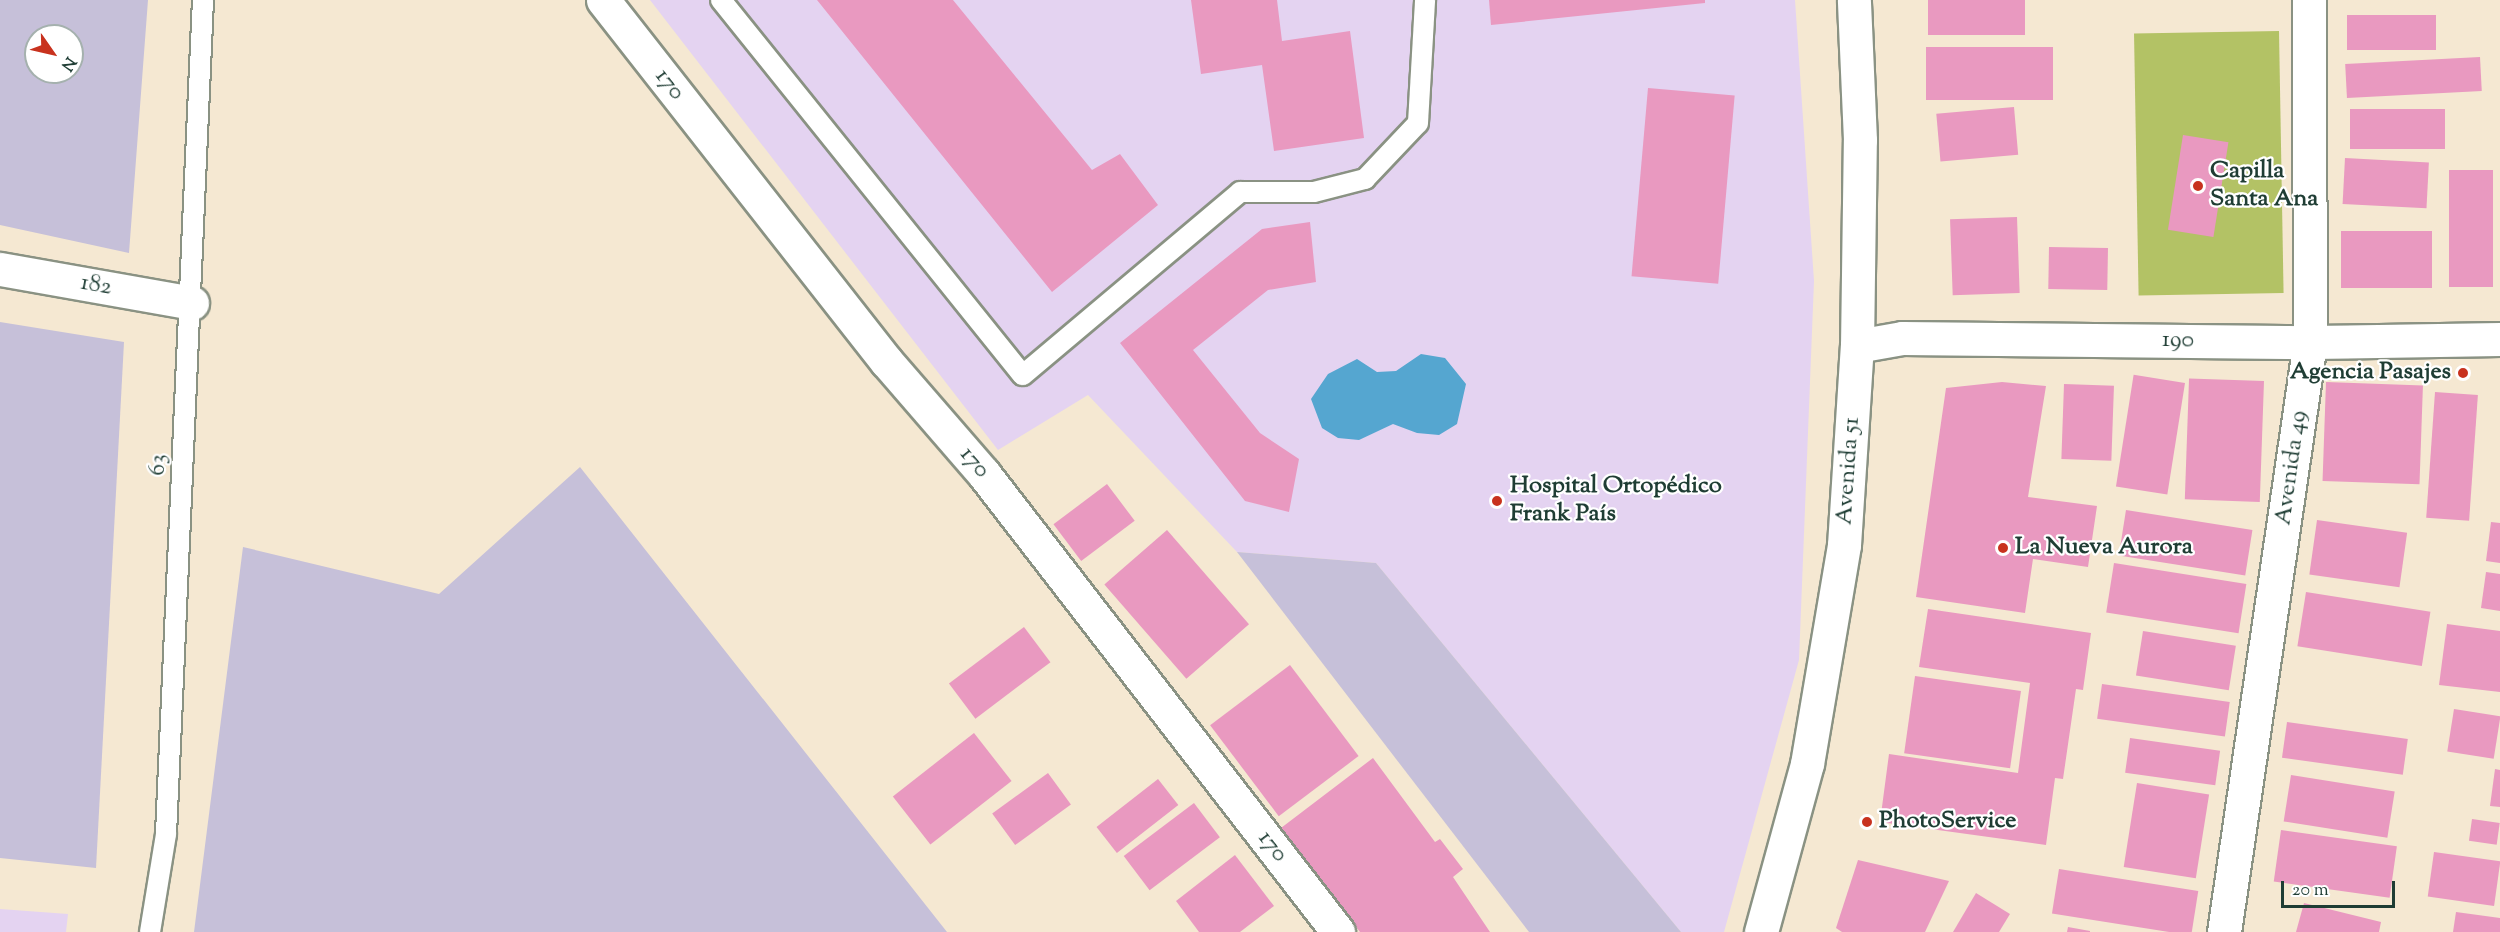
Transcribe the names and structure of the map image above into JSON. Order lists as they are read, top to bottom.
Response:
{
  "streets": {
    "street": [
      "170",
      "182",
      "190",
      "Avenida 49",
      "Avenida 51"
    ],
    "lane": ["63"]
  },
  "crossings": [
    ["182", "63"],
    ["190", "Avenida 49"],
    ["190", "Avenida 51"]
  ],
  "places": [
    "Capilla Santa Ana",
    "Agencia Pasajes",
    "Hospital Ortopédico Frank País",
    "La Nueva Aurora",
    "PhotoService"
  ],
  "scale_bar": "20 m",
  "north": "bottom right"
}
